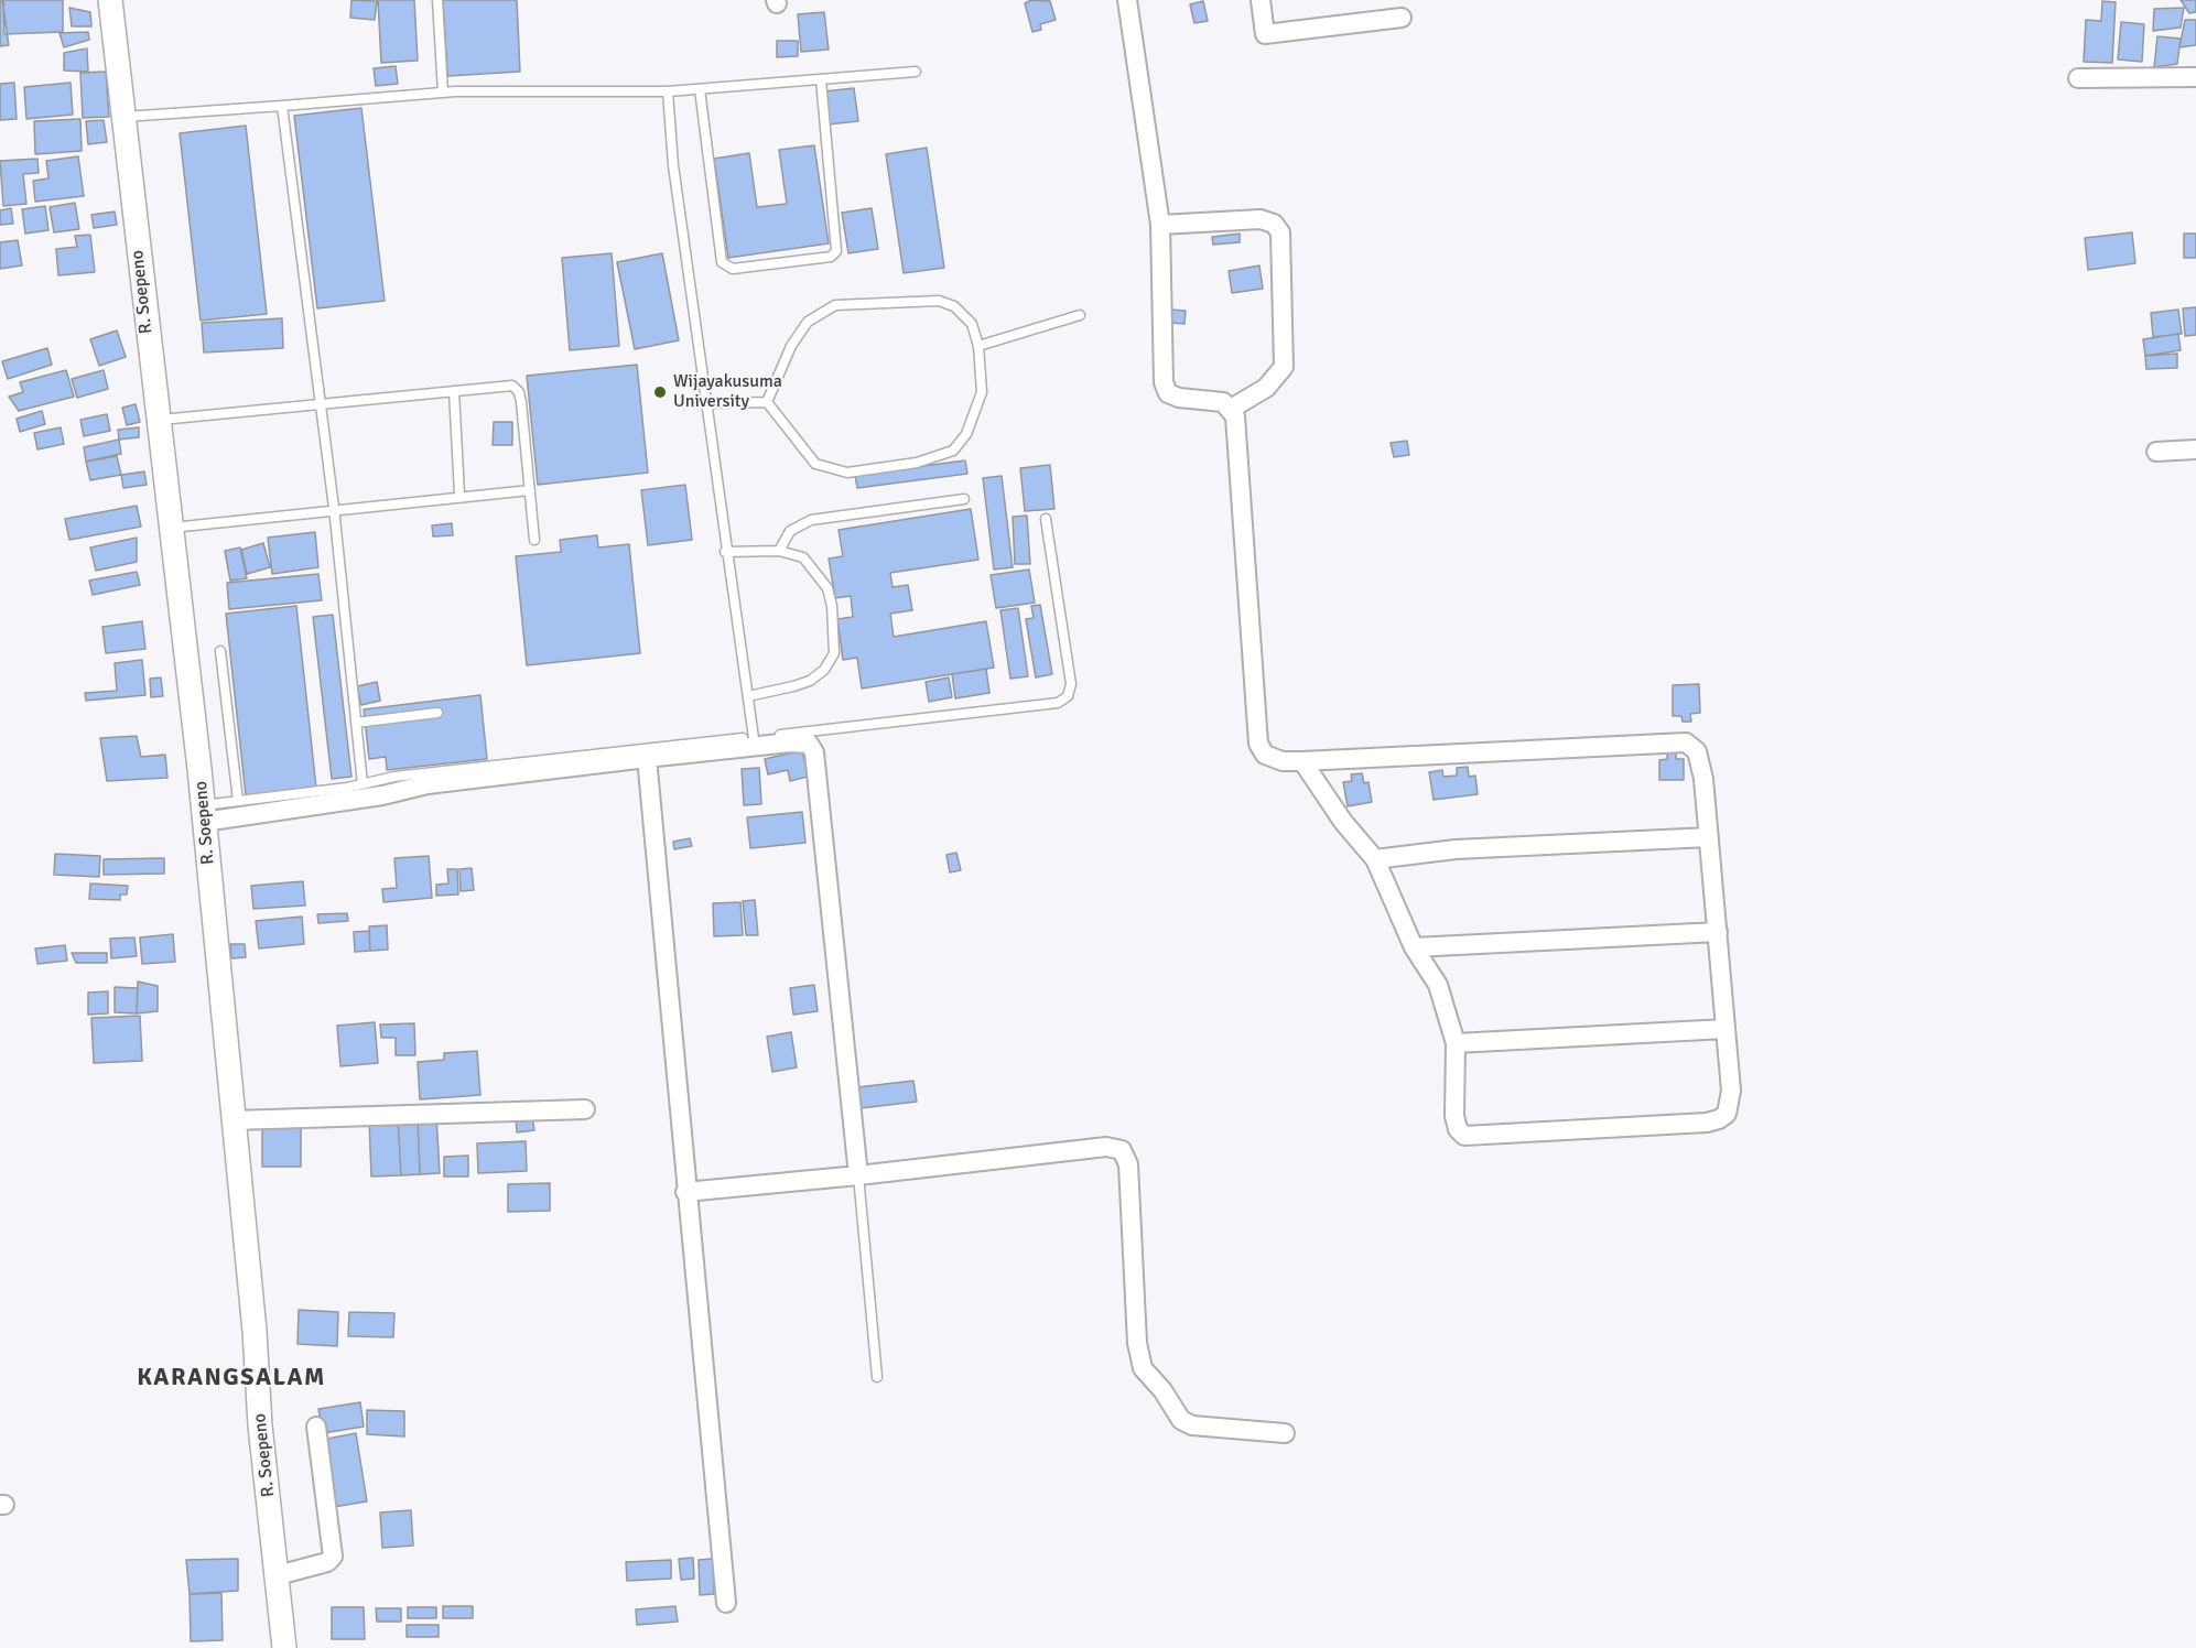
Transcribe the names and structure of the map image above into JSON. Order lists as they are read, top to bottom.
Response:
{
  "streets": {
    "street": ["R. Soepeno"]
  },
  "districts": ["KARANGSALAM"],
  "places": ["Wijayakusuma University"]
}
